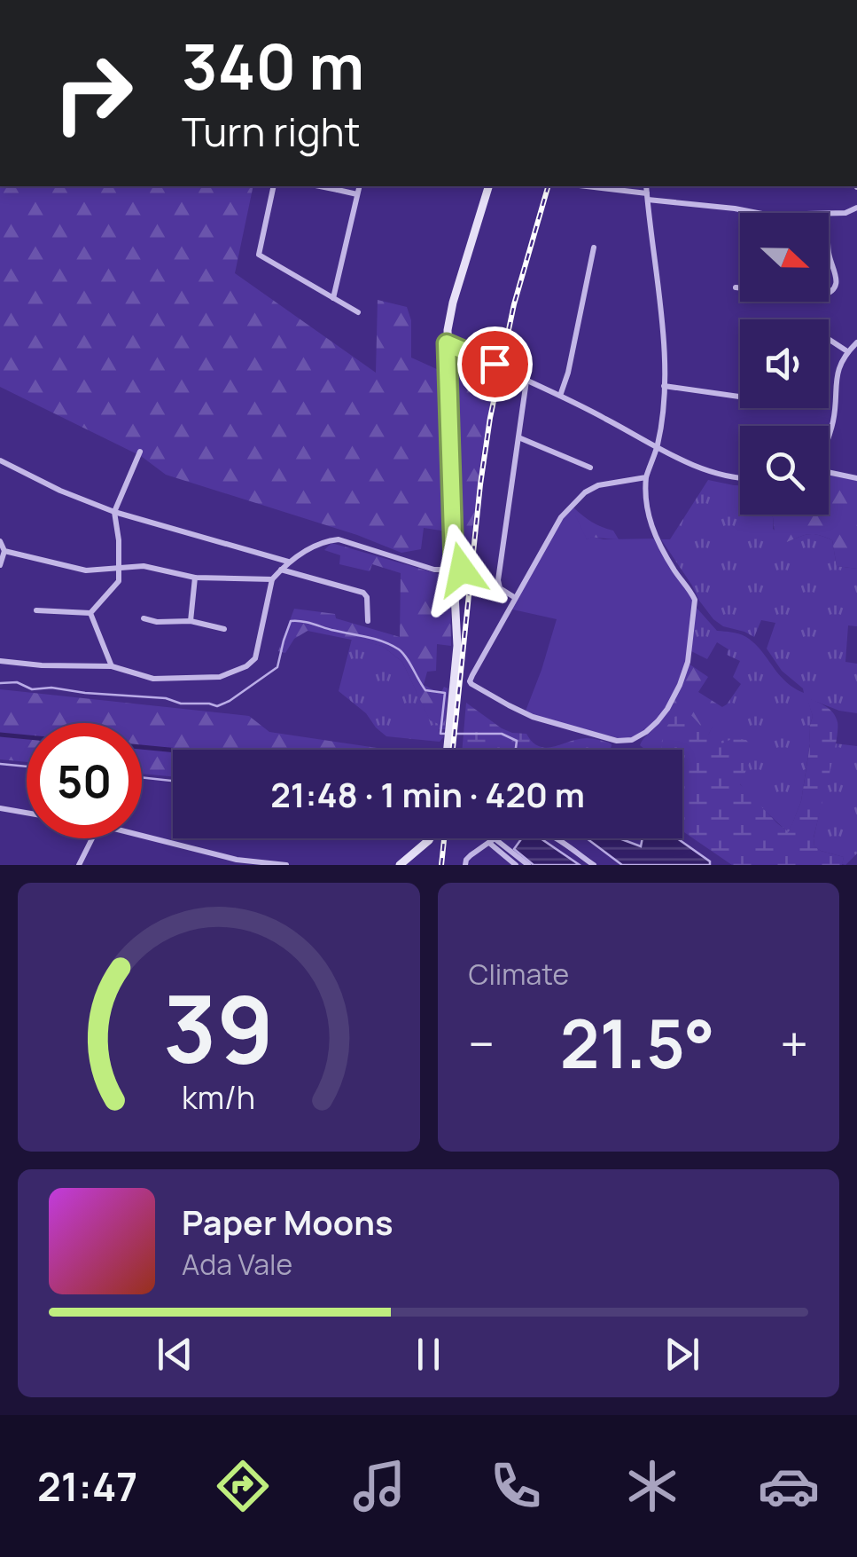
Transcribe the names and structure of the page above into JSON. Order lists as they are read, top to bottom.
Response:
{
  "north": "right",
  "page": {
    "turn": ["340 m", "Turn right"],
    "limit": "50",
    "trip": "21:48 · 1 min · 420 m",
    "tile": "Climate",
    "heat": ["−", "21.5°", "+"],
    "song": ["Paper Moons", "Ada Vale"],
    "tabs": "21:47",
    "gauge": ["39", "km/h"]
  }
}
